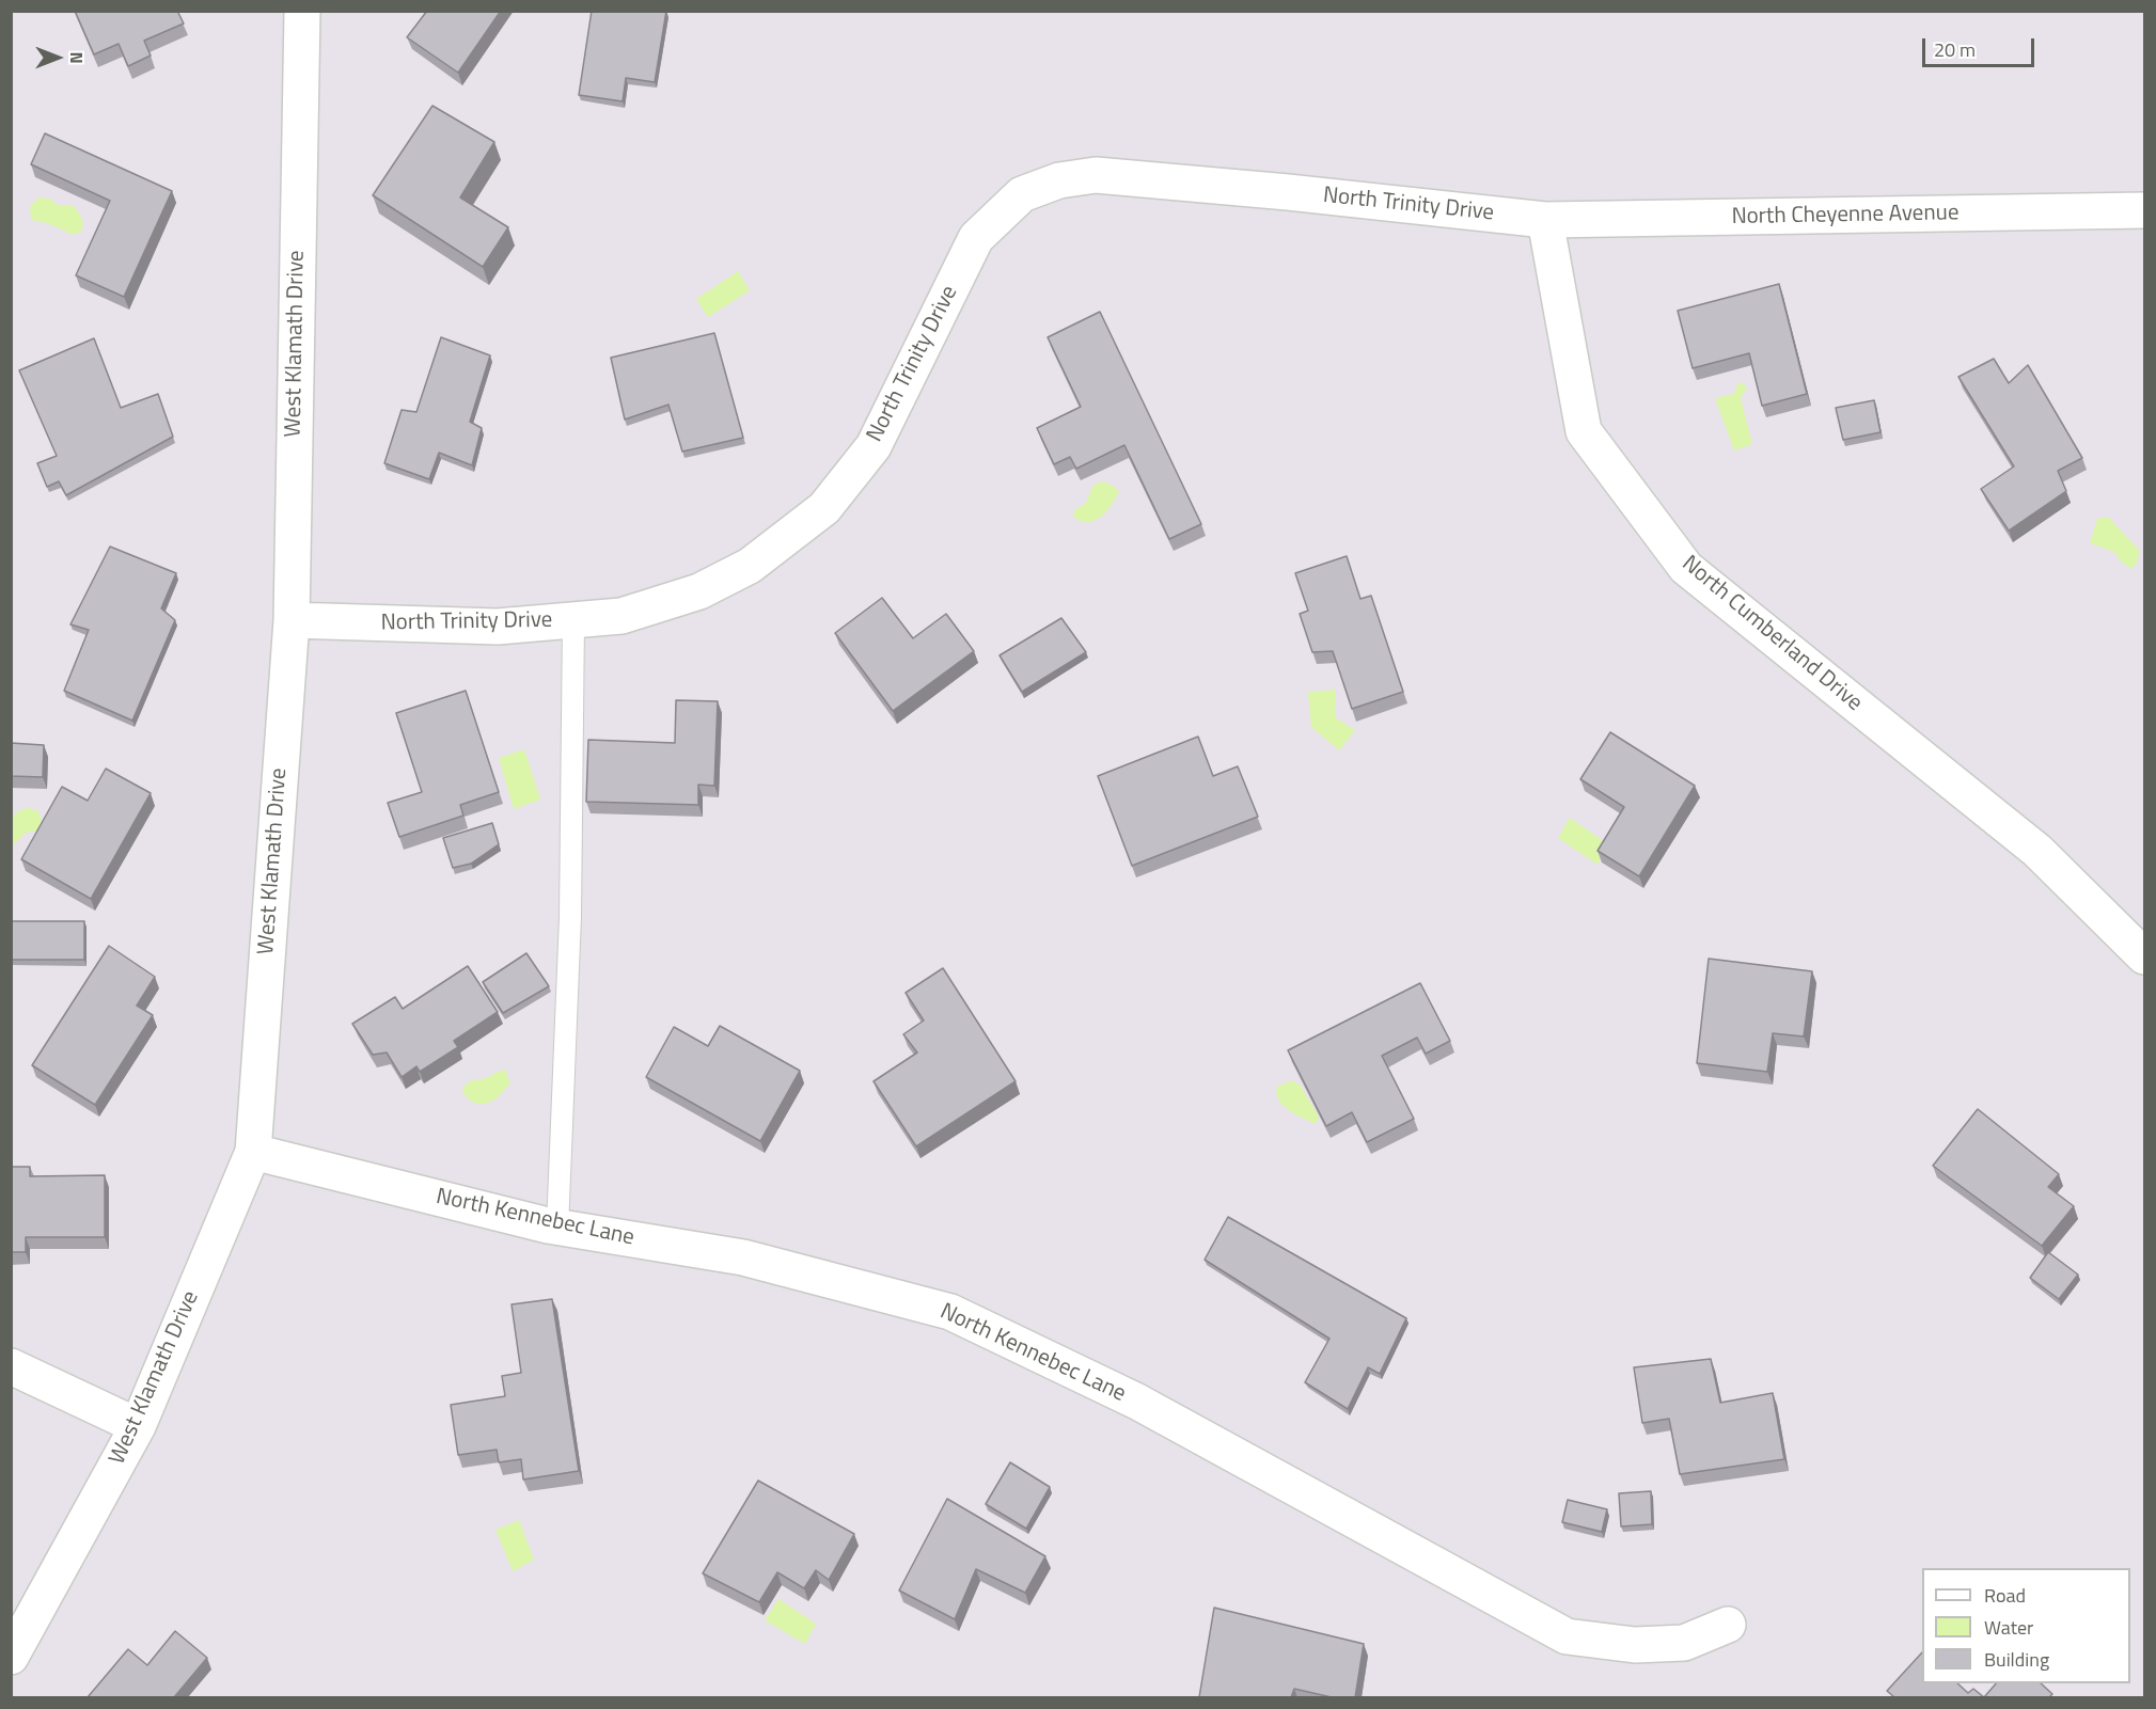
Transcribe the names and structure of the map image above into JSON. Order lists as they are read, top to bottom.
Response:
{
  "streets": {
    "street": [
      "North Trinity Drive",
      "North Cheyenne Avenue",
      "West Klamath Drive",
      "North Cumberland Drive",
      "North Kennebec Lane"
    ]
  },
  "crossings": [
    ["North Trinity Drive", "North Cheyenne Avenue"],
    ["North Trinity Drive", "West Klamath Drive"],
    ["North Trinity Drive", "North Cumberland Drive"],
    ["North Cheyenne Avenue", "North Cumberland Drive"],
    ["West Klamath Drive", "North Kennebec Lane"]
  ],
  "legend": ["Road", "Water", "Building"],
  "scale_bar": "20 m",
  "north": "right"
}
